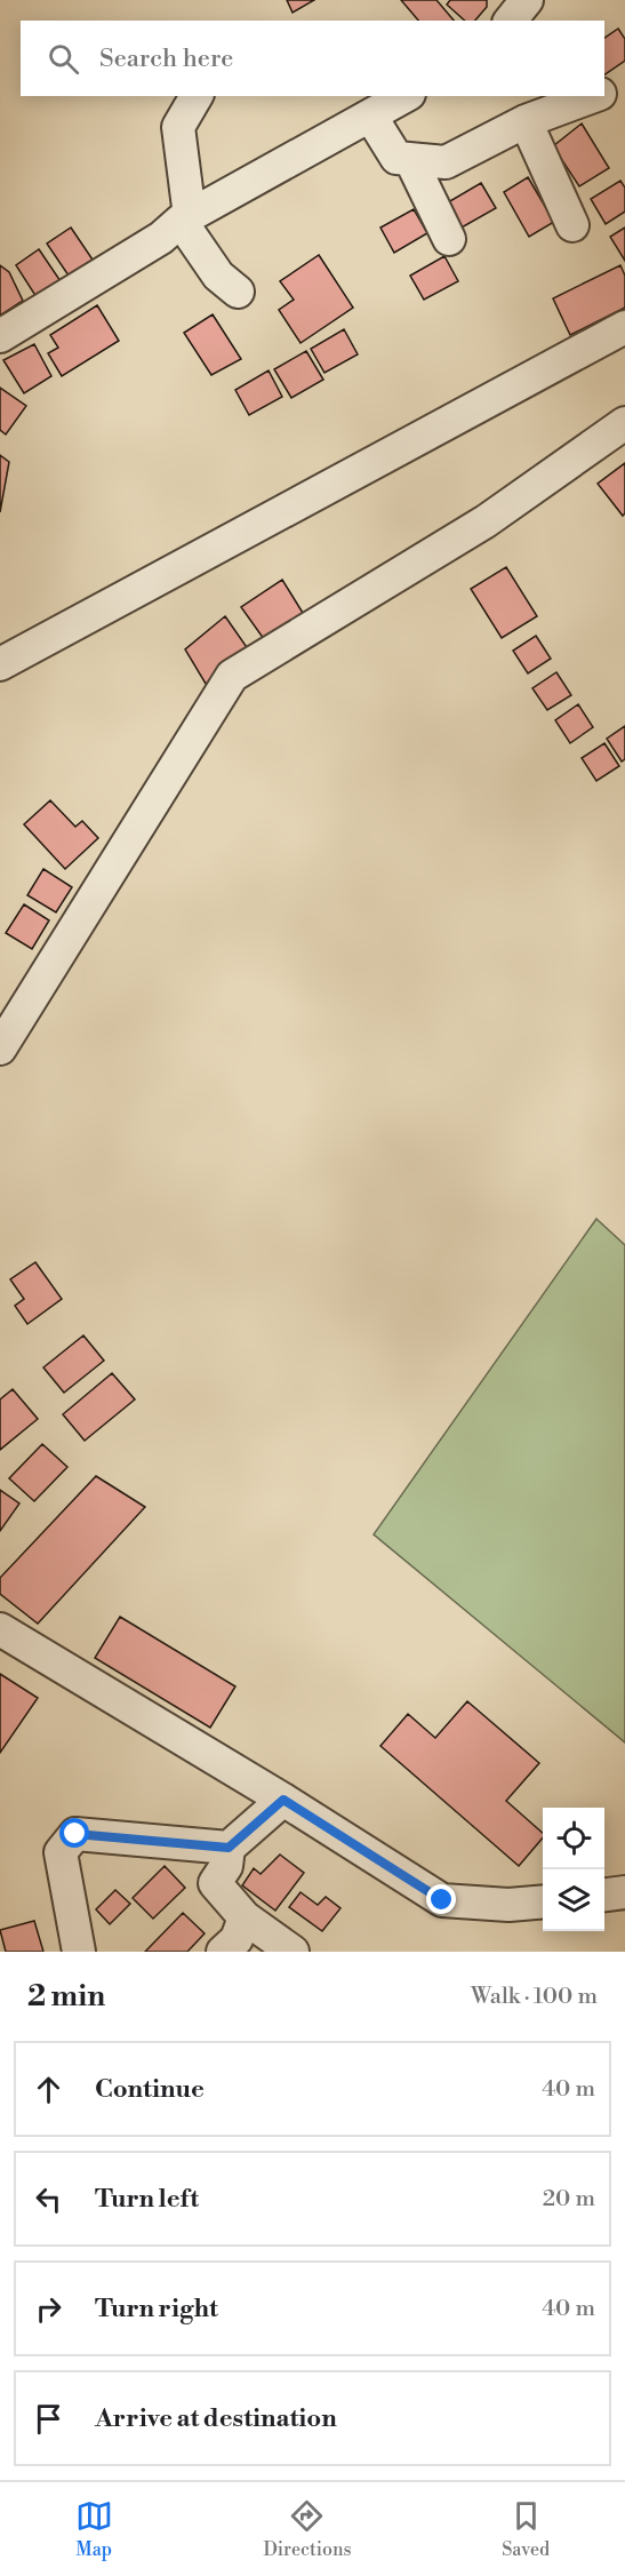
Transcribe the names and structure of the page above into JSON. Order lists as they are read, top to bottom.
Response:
{
  "page": {
    "search": "Search here",
    "heading": ["2 min", "Walk · 100 m"],
    "list": [
      ["Continue", "40 m"],
      ["Turn left", "20 m"],
      ["Turn right", "40 m"],
      "Arrive at destination"
    ],
    "nav": ["Map", "Directions", "Saved"]
  }
}
